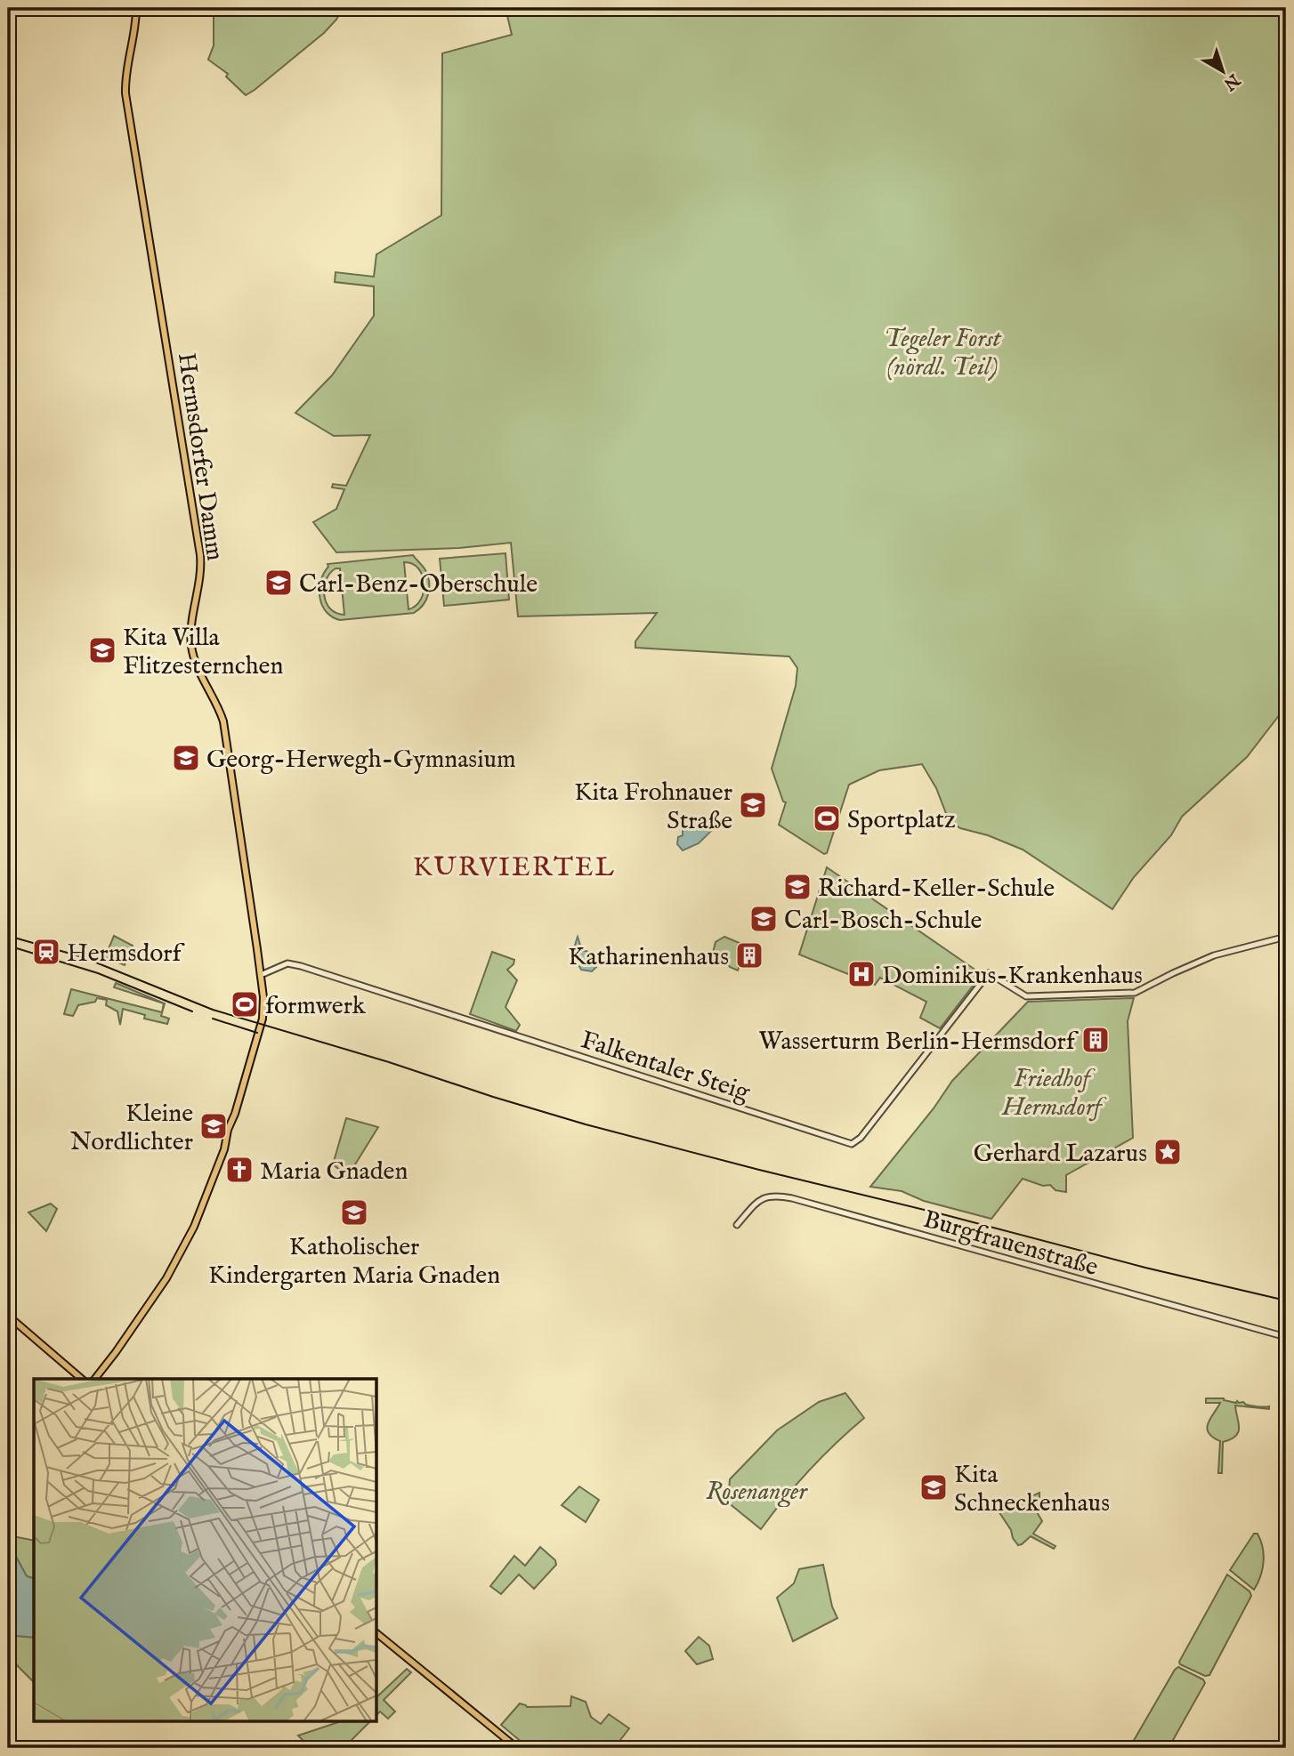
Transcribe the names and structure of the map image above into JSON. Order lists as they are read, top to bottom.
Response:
{
  "streets": {
    "main road": ["Hermsdorfer Damm"],
    "street": ["Falkentaler Steig", "Burgfrauenstraße"]
  },
  "crossings": [
    ["Hermsdorfer Damm", "Falkentaler Steig"]
  ],
  "districts": ["KURVIERTEL"],
  "parks": ["Tegeler Forst (nördl. Teil)", "Friedhof Hermsdorf", "Rosenanger"],
  "places": {
    "school or university": [
      "Carl-Benz-Oberschule",
      "Kita Villa Flitzesternchen",
      "Georg-Herwegh-Gymnasium",
      "Kita Frohnauer Straße",
      "Richard-Keller-Schule",
      "Carl-Bosch-Schule",
      "Kleine Nordlichter",
      "Katholischer Kindergarten Maria Gnaden",
      "Kita Schneckenhaus"
    ],
    "sports": ["Sportplatz", "formwerk"],
    "station": ["Hermsdorf"],
    "building": ["Katharinenhaus", "Wasserturm Berlin-Hermsdorf"],
    "hospital": ["Dominikus-Krankenhaus"],
    "place": ["Gerhard Lazarus"],
    "church": ["Maria Gnaden"]
  },
  "north": "bottom right"
}
